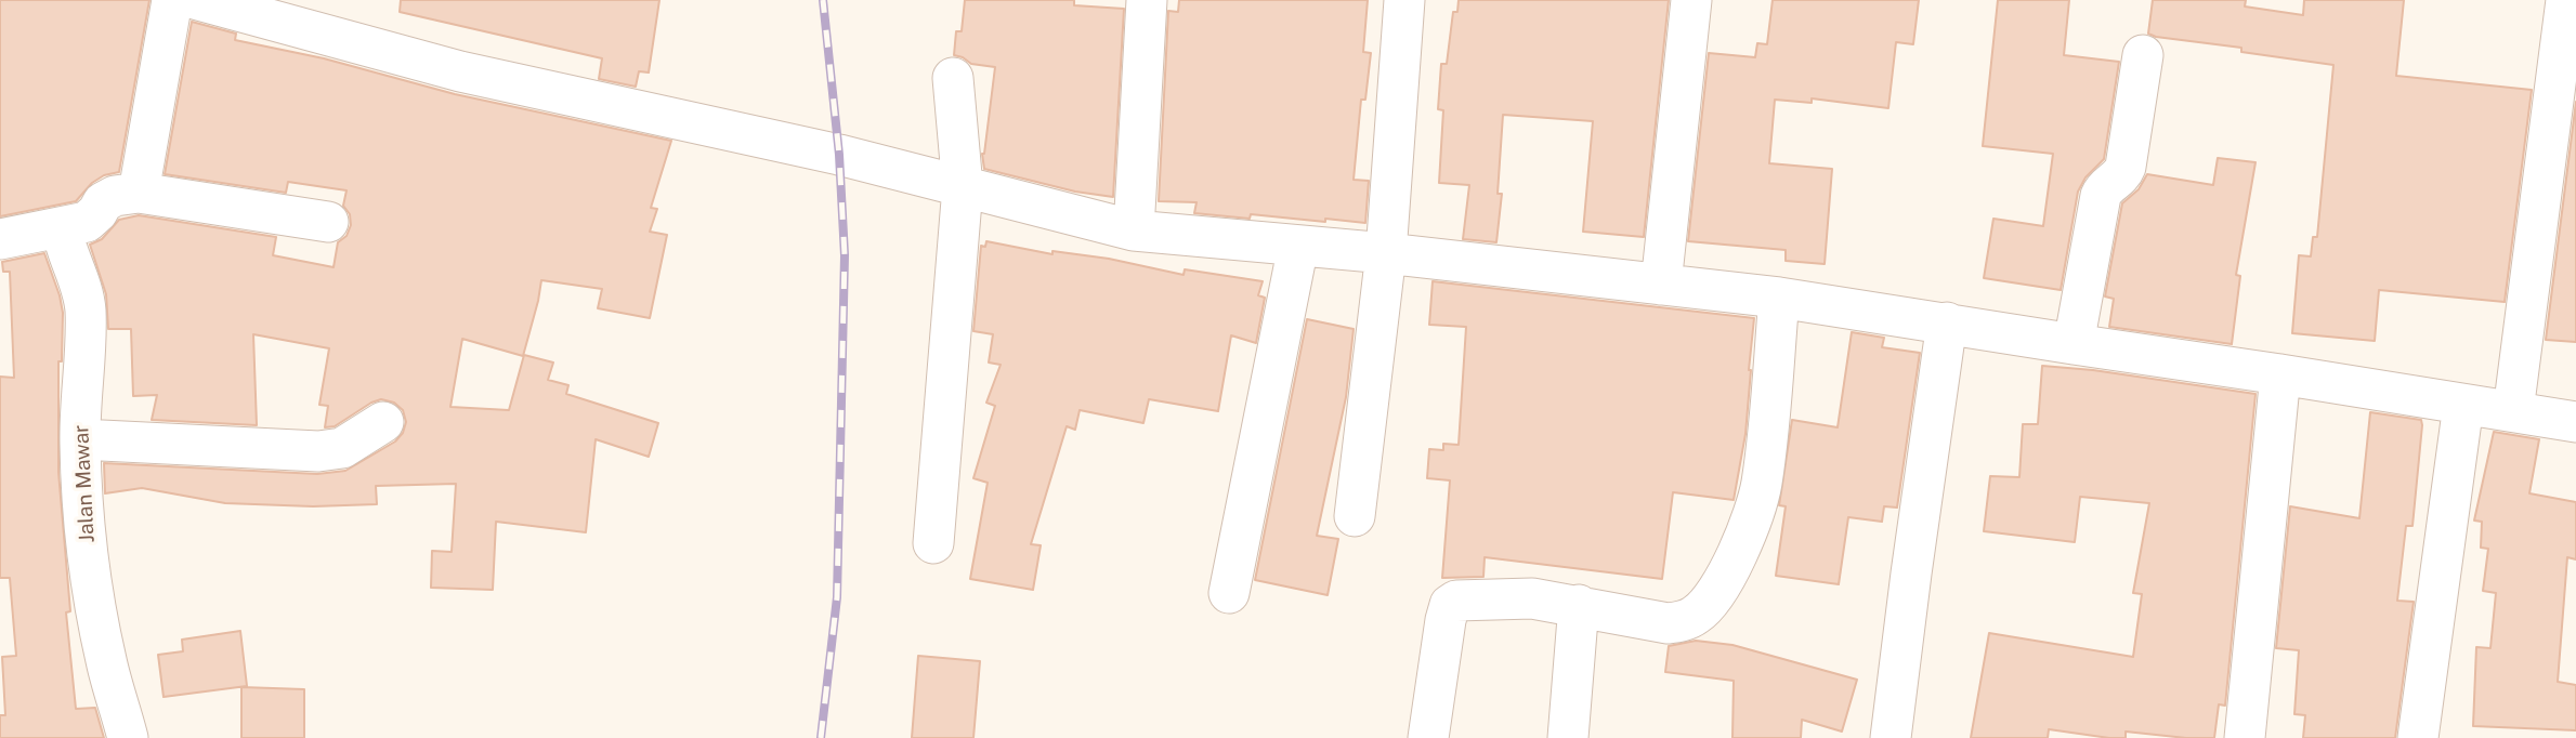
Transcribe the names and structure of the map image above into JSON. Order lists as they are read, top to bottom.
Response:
{
  "streets": {
    "street": ["Jalan Mawar"]
  }
}
